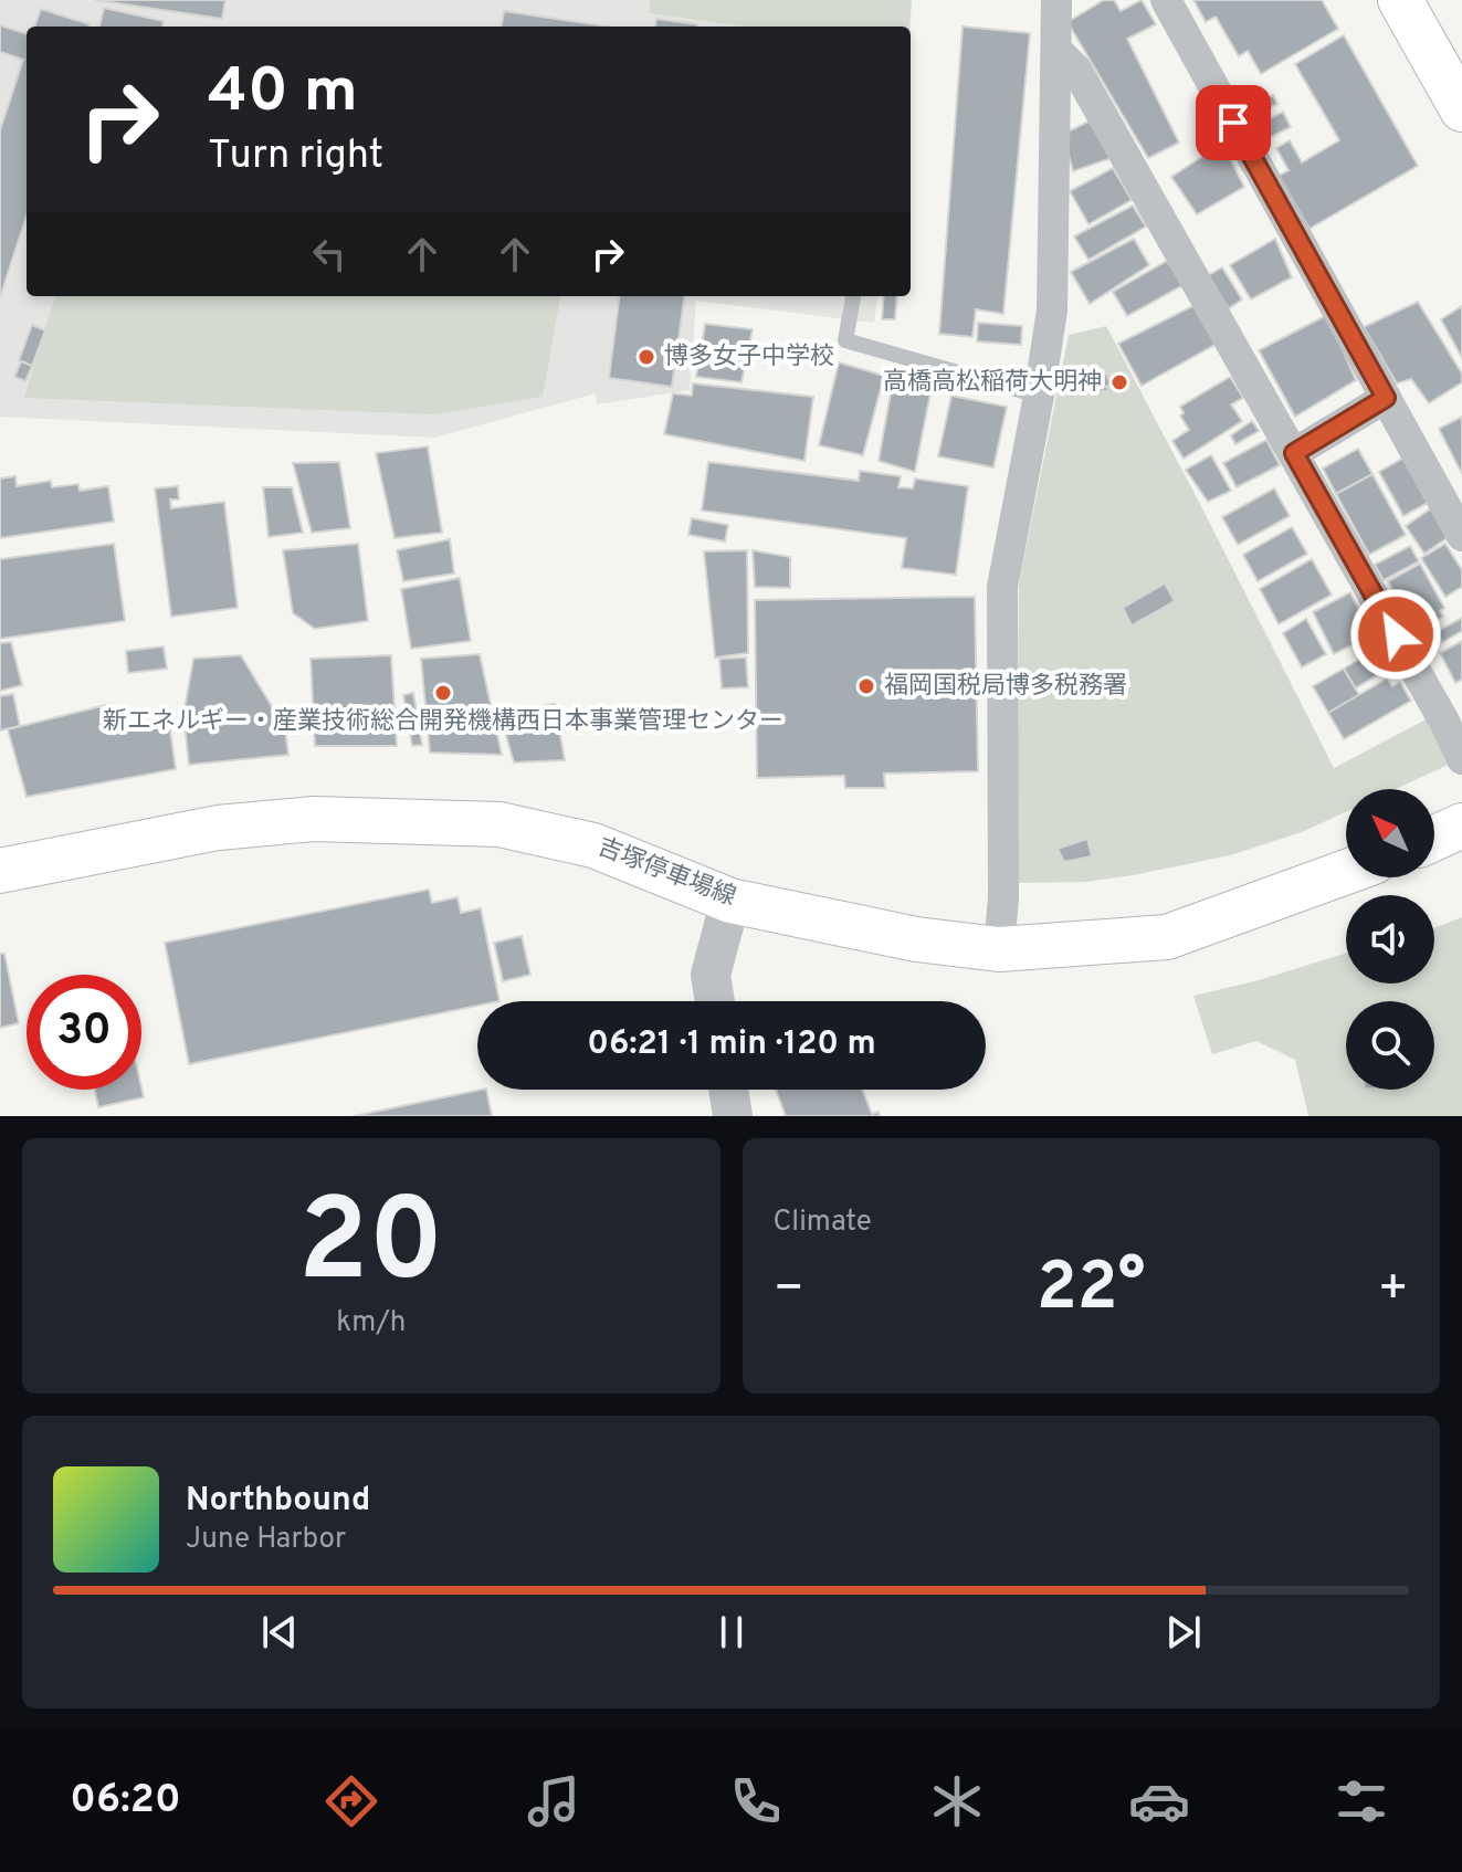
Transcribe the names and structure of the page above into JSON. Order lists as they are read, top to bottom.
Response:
{
  "streets": {
    "main road": ["吉塚停車場線"]
  },
  "places": [
    "博多女子中学校",
    "高橋高松稲荷大明神",
    "福岡国税局博多税務署",
    "新エネルギー・産業技術総合開発機構西日本事業管理センター"
  ],
  "north": "top left",
  "page": {
    "turn": ["40 m", "Turn right"],
    "limit": "30",
    "trip": "06:21 · 1 min · 120 m",
    "tile": [
      ["20", "km/h"],
      "Climate"
    ],
    "heat": ["−", "22°", "+"],
    "song": ["Northbound", "June Harbor"],
    "tabs": "06:20"
  }
}
